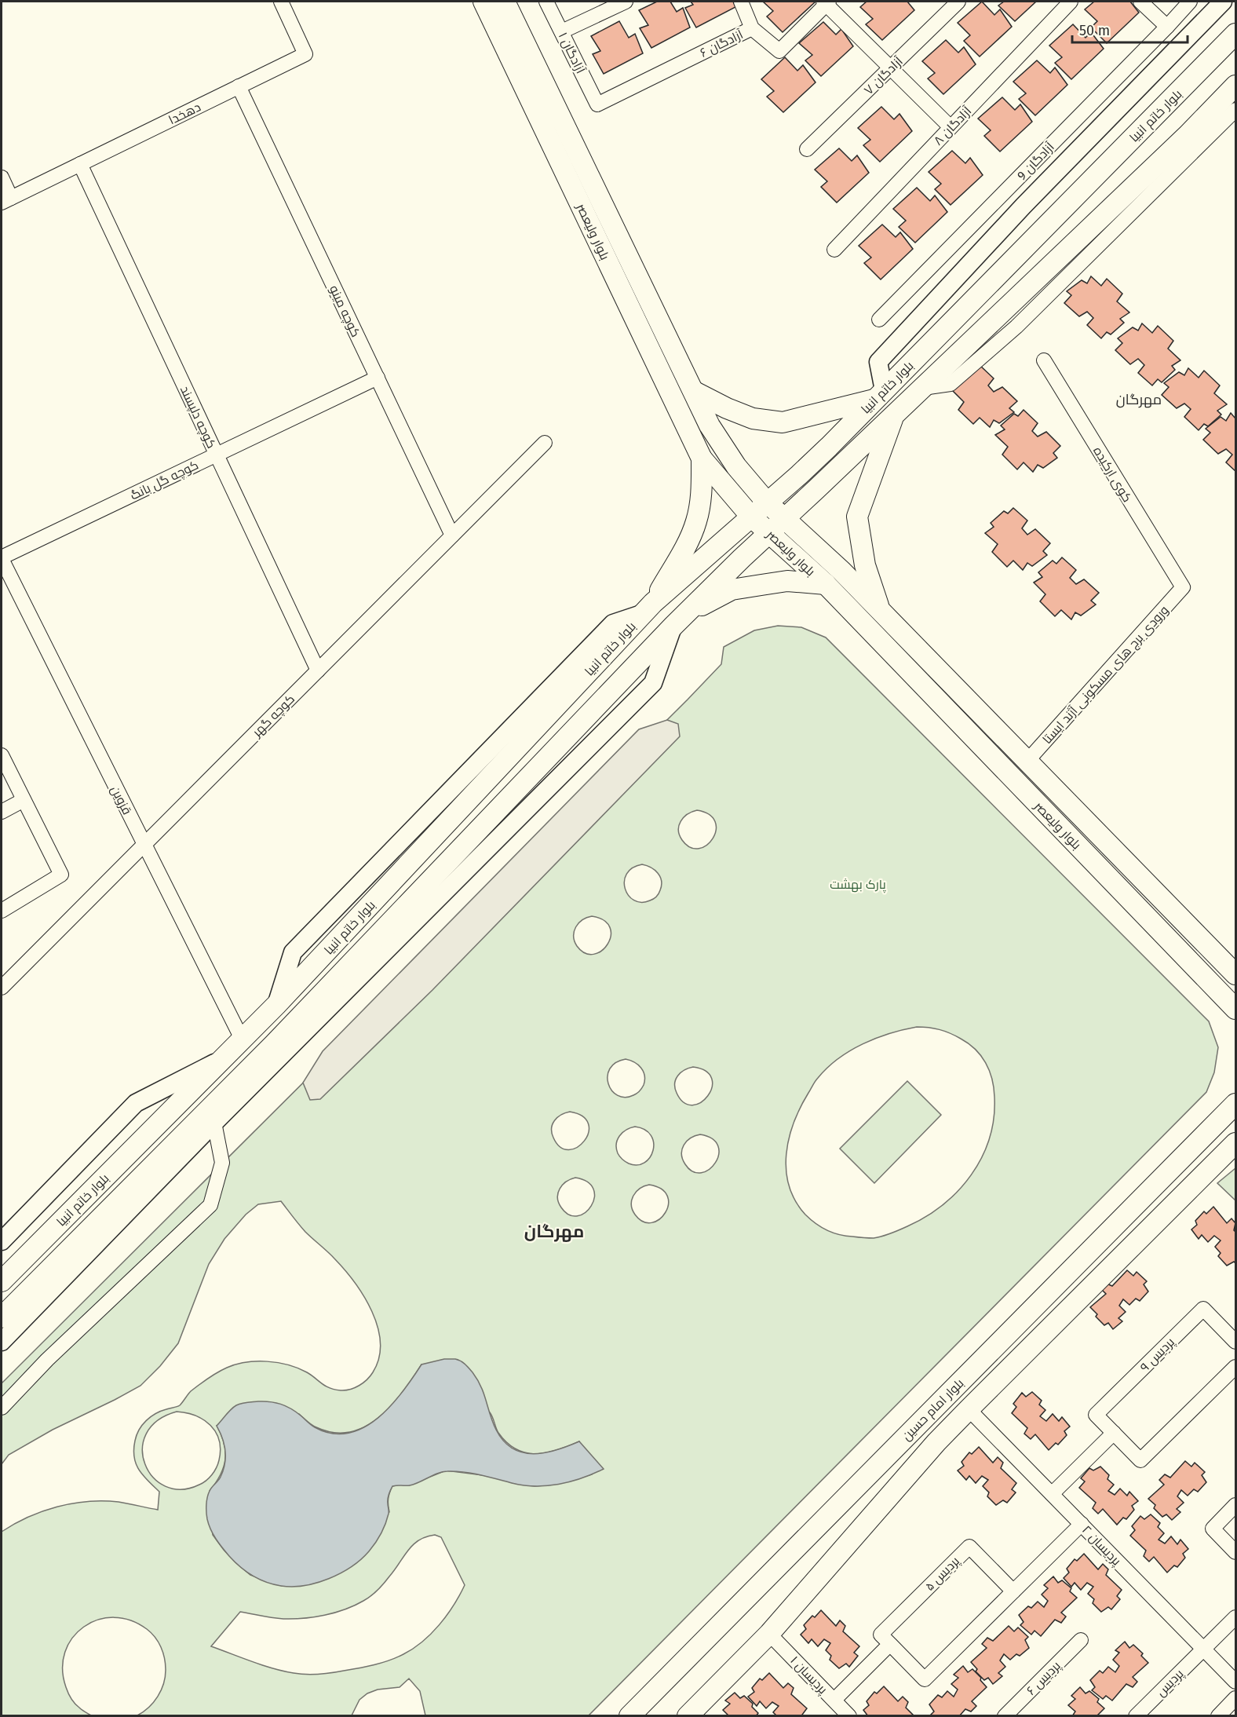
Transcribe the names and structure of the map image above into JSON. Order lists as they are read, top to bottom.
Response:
{
  "streets": {
    "main road": ["بلوار خاتم انبیا", "بلوار ولیعصر", "بلوار امام حسین"],
    "street": [
      "آزادگان ۶",
      "آزادگان ۱",
      "آزادگان ۷",
      "دهخدا",
      "آزادگان ۸",
      "آزادگان 9",
      "کوچه مینو",
      "کوچه دلپسند",
      "کوی ارکیده",
      "کوچه گل بانگ",
      "ورودی برج های مسکونی آژند ایستا",
      "کوچه گهر",
      "قزوین",
      "پردیس ۹",
      "پردیسان ۲",
      "پردیس ۵",
      "پردیسان ۱",
      "پردیس ۶",
      "پردیس"
    ]
  },
  "crossings": [
    ["آزادگان ۶", "آزادگان ۱"],
    ["دهخدا", "کوچه مینو"],
    ["دهخدا", "کوچه دلپسند"],
    ["بلوار خاتم انبیا", "بلوار ولیعصر"],
    ["بلوار خاتم انبیا", "قزوین"],
    ["بلوار ولیعصر", "ورودی برج های مسکونی آژند ایستا"],
    ["کوچه مینو", "کوچه گل بانگ"],
    ["کوچه مینو", "کوچه گهر"],
    ["کوچه دلپسند", "کوچه گل بانگ"],
    ["کوچه دلپسند", "کوچه گهر"],
    ["کوی ارکیده", "ورودی برج های مسکونی آژند ایستا"],
    ["کوچه گل بانگ", "قزوین"],
    ["کوچه گهر", "قزوین"],
    ["بلوار امام حسین", "پردیسان ۲"],
    ["بلوار امام حسین", "پردیسان ۱"],
    ["پردیسان ۲", "پردیس"]
  ],
  "districts": ["مهرگان", "مهرگان"],
  "parks": ["پارک بهشت"],
  "scale_bar": "50 m"
}
